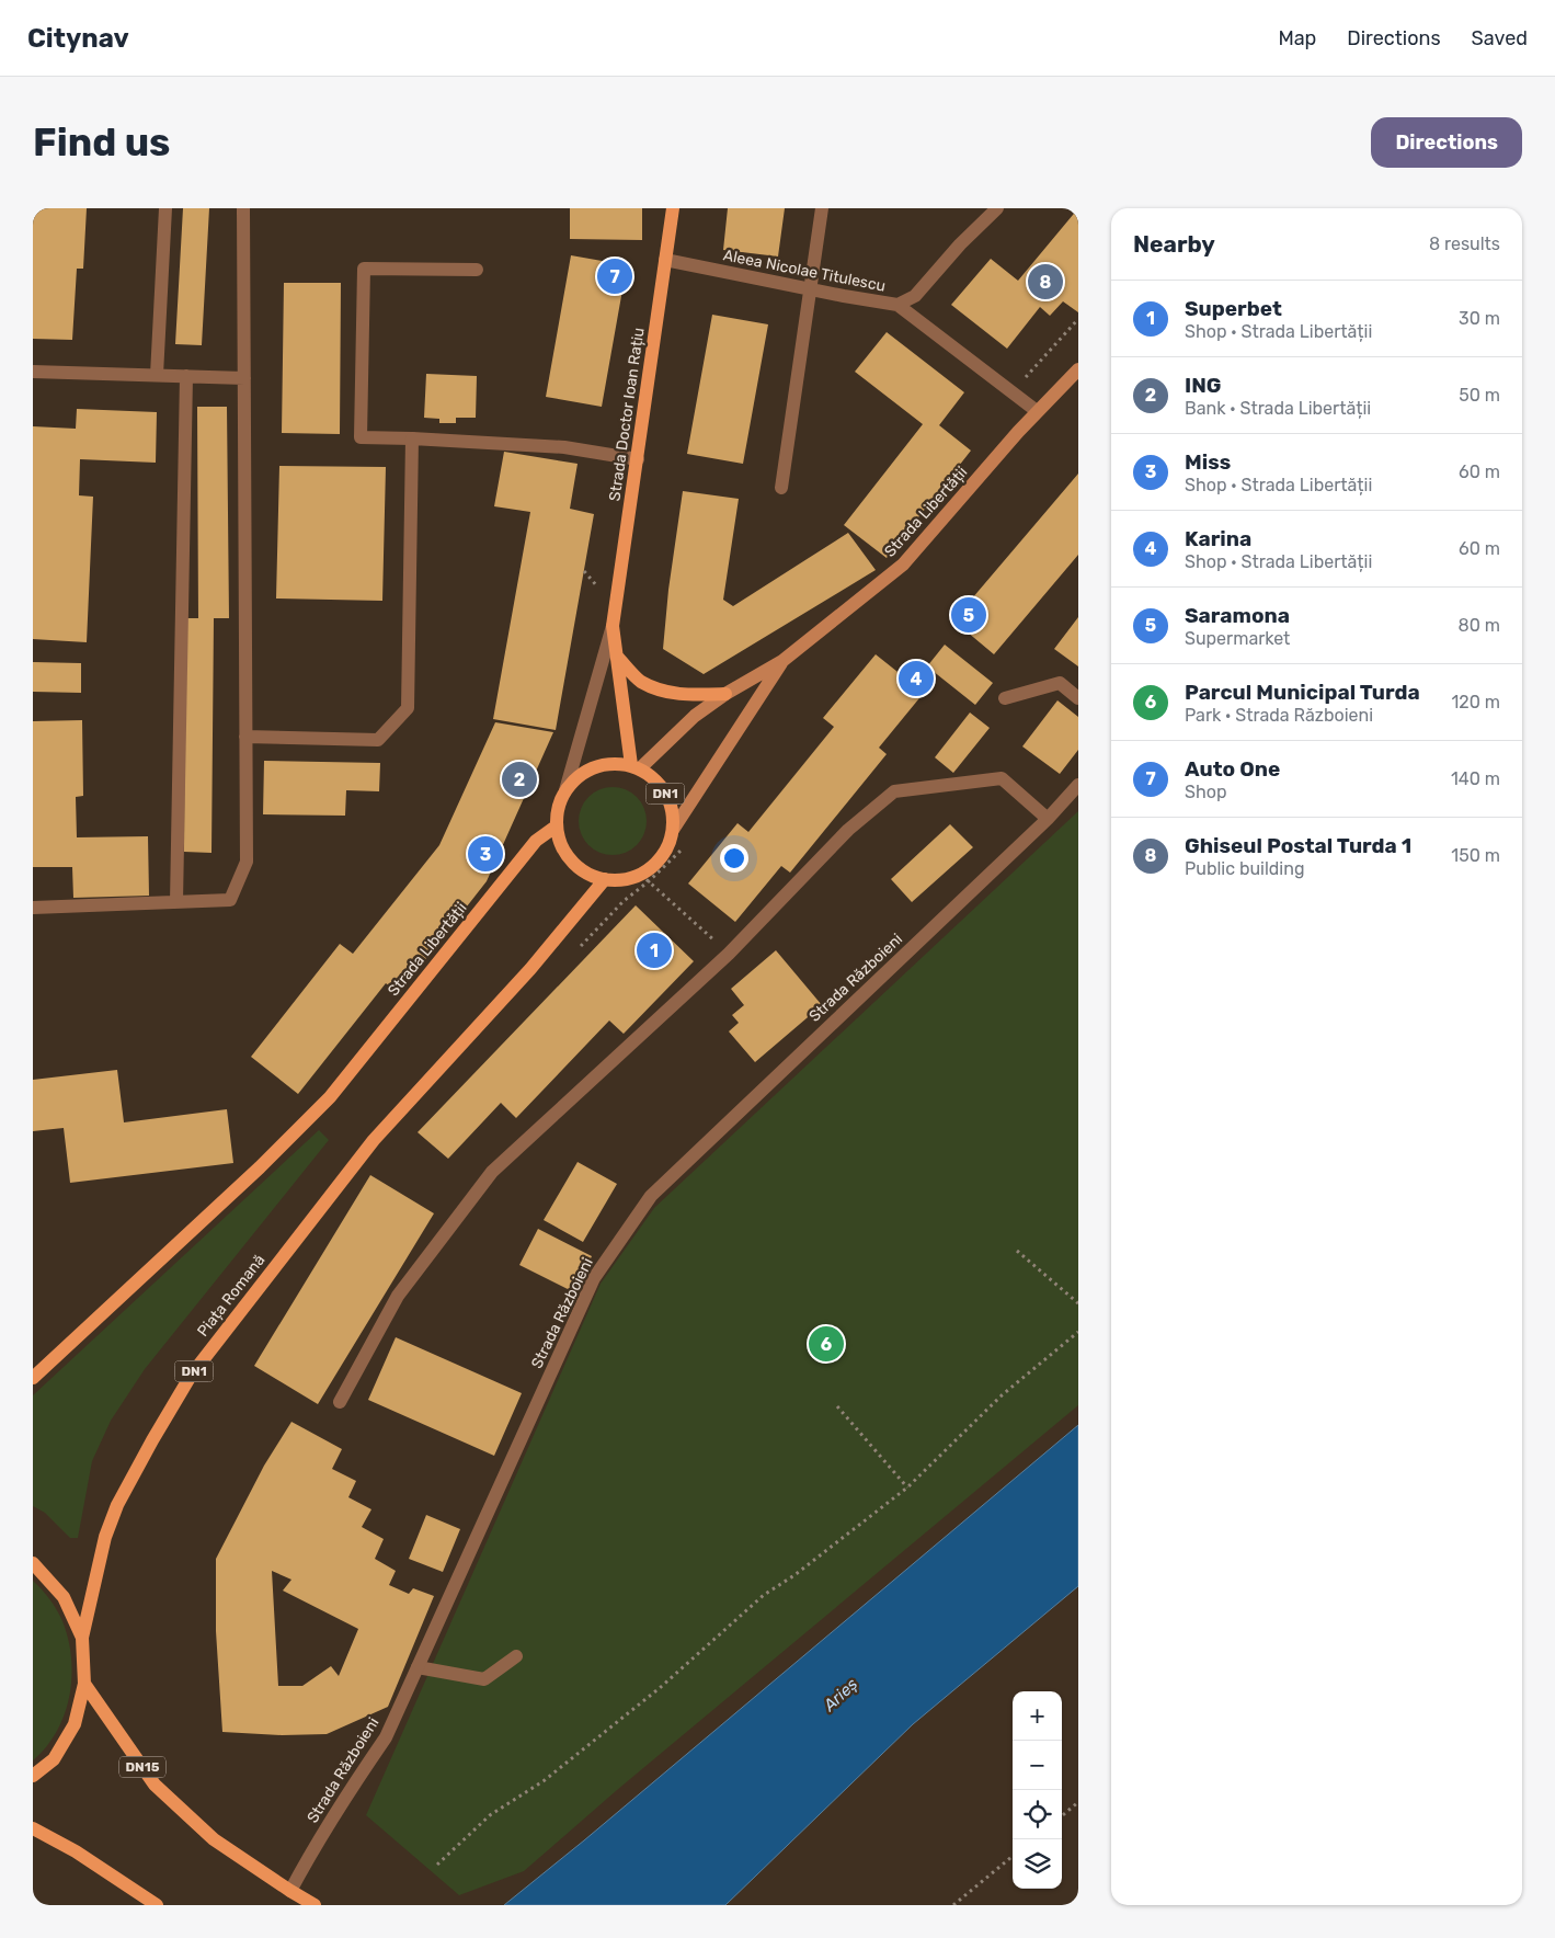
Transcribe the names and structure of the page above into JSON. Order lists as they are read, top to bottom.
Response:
{
  "streets": {
    "main road": [
      "Strada Doctor Ioan Rațiu",
      "Strada Libertății",
      "DN1",
      "Piața Romană",
      "DN15"
    ],
    "street": ["Aleea Nicolae Titulescu", "Strada Războieni"]
  },
  "crossings": [
    ["Aleea Nicolae Titulescu", "Strada Doctor Ioan Rațiu"],
    ["Strada Doctor Ioan Rațiu", "Strada Libertății"],
    ["Strada Doctor Ioan Rațiu", "DN1"],
    ["Strada Doctor Ioan Rațiu", "Piața Romană"],
    ["Strada Libertății", "DN1"],
    ["Strada Libertății", "Piața Romană"],
    ["DN1", "Piața Romană"],
    ["Strada Războieni", "DN15"],
    ["Piața Romană", "DN15"]
  ],
  "water": ["Arieș"],
  "page": {
    "header": "Citynav",
    "nav": ["Map", "Directions", "Saved"],
    "buttons": "Directions",
    "title": "Find us",
    "heading": ["Nearby", "8 results"],
    "pins": [
      "7",
      "8",
      "5",
      "4",
      "2",
      "3",
      "1",
      "6"
    ],
    "list": [
      {
        "mark": "1",
        "name": "Superbet",
        "note": "Shop · Strada Libertății",
        "value": "30 m"
      },
      {
        "mark": "2",
        "name": "ING",
        "note": "Bank · Strada Libertății",
        "value": "50 m"
      },
      {
        "mark": "3",
        "name": "Miss",
        "note": "Shop · Strada Libertății",
        "value": "60 m"
      },
      {
        "mark": "4",
        "name": "Karina",
        "note": "Shop · Strada Libertății",
        "value": "60 m"
      },
      {
        "mark": "5",
        "name": "Saramona",
        "note": "Supermarket",
        "value": "80 m"
      },
      {
        "mark": "6",
        "name": "Parcul Municipal Turda",
        "note": "Park · Strada Războieni",
        "value": "120 m"
      },
      {
        "mark": "7",
        "name": "Auto One",
        "note": "Shop",
        "value": "140 m"
      },
      {
        "mark": "8",
        "name": "Ghiseul Postal Turda 1",
        "note": "Public building",
        "value": "150 m"
      }
    ],
    "map_buttons": ["+", "−"]
  }
}
